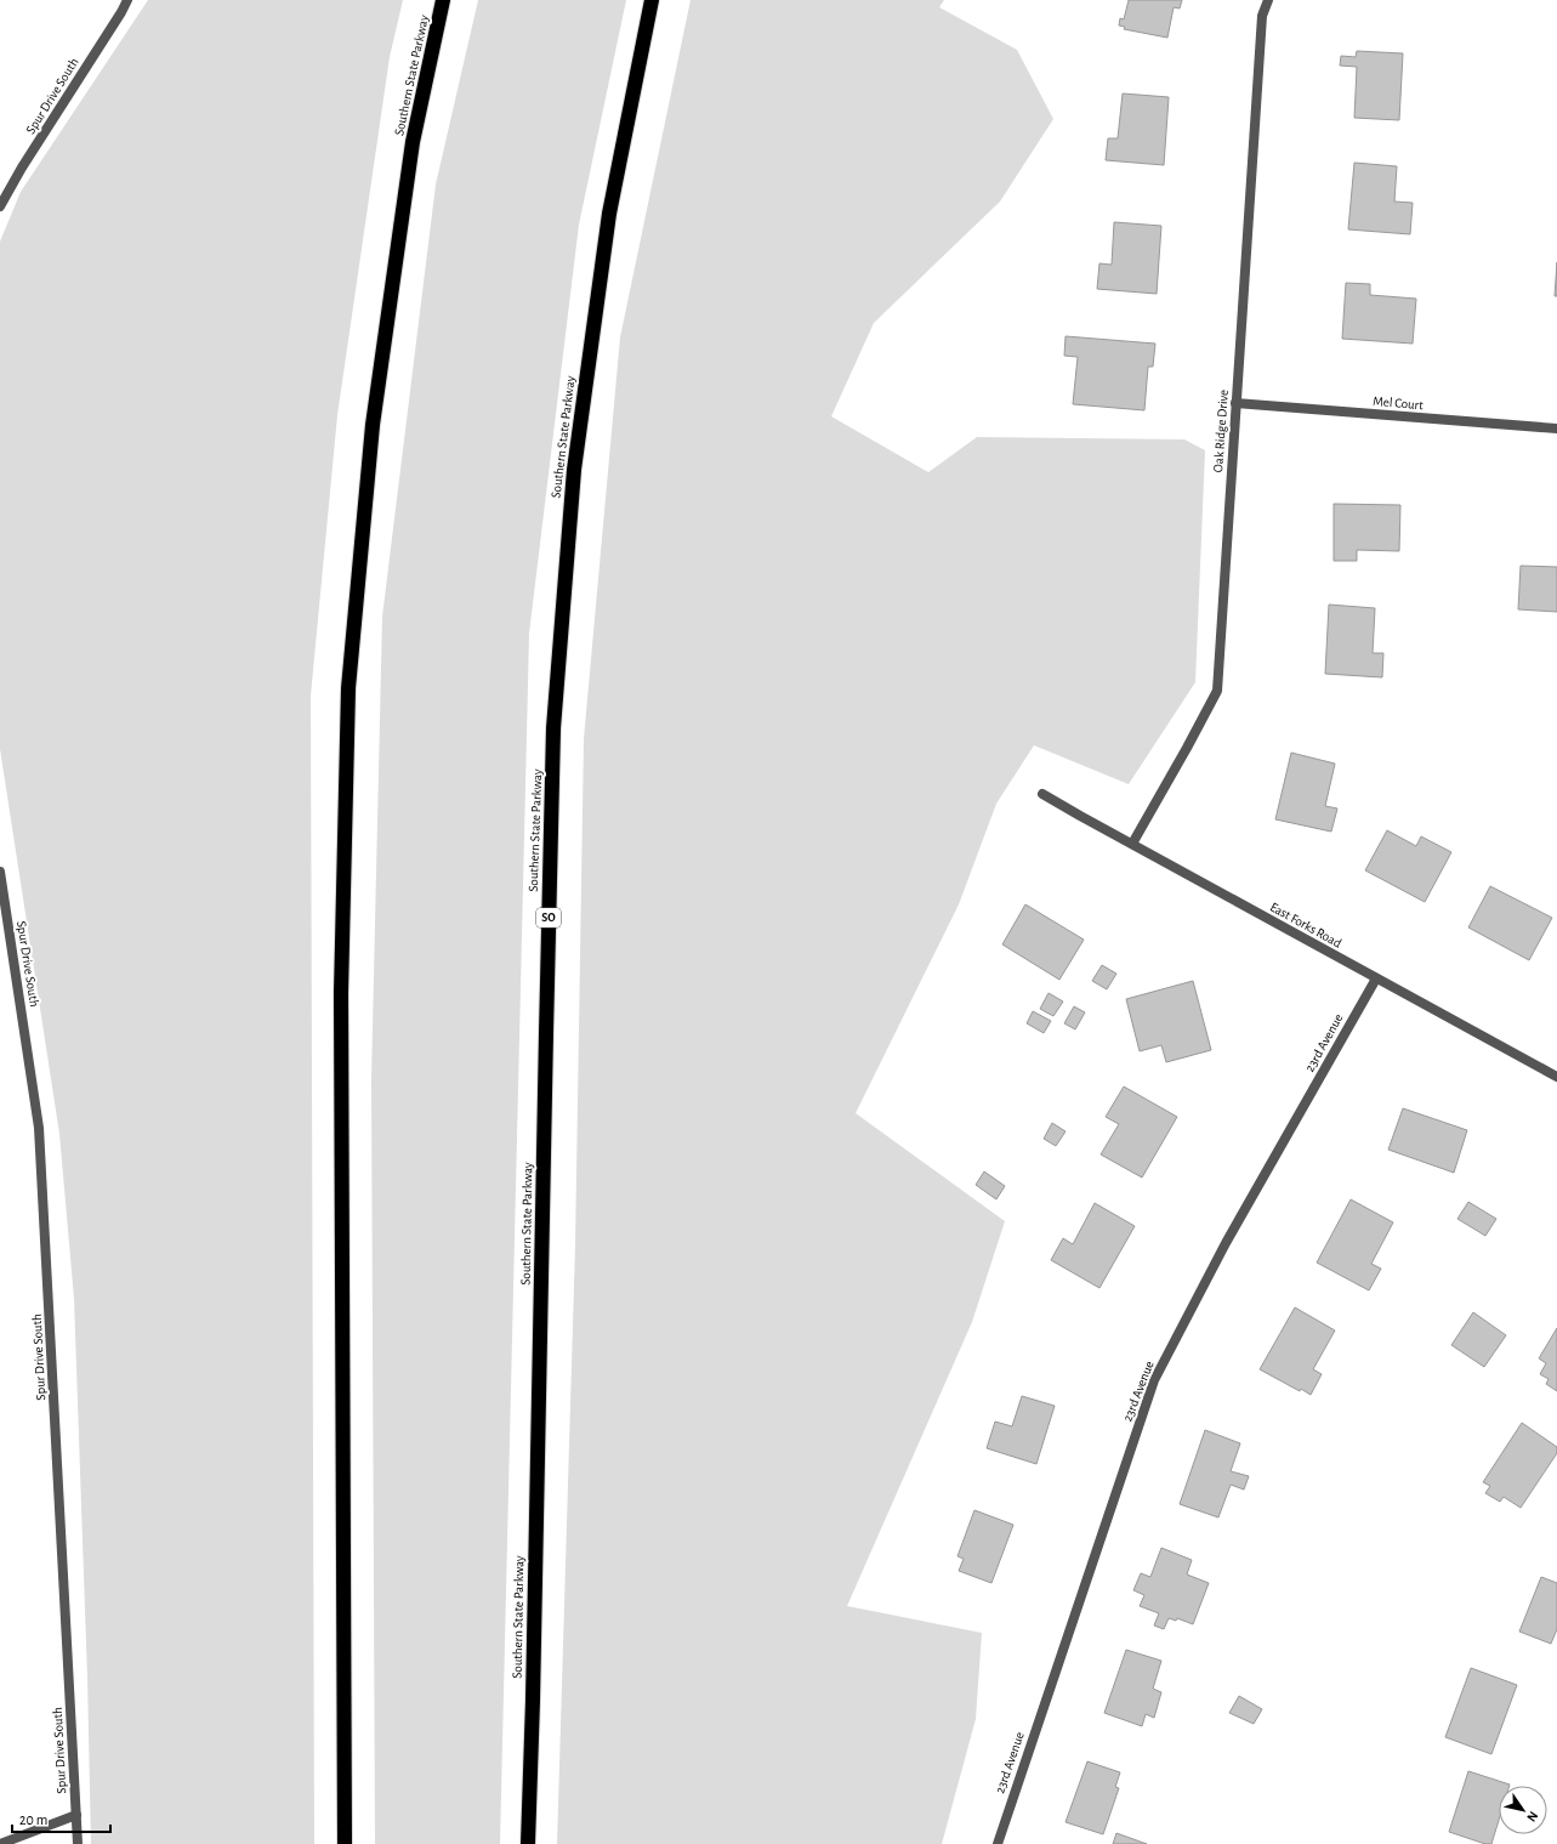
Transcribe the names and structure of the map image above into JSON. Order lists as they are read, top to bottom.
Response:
{
  "streets": {
    "highway": ["Southern State Parkway", "SO"],
    "street": [
      "Spur Drive South",
      "Mel Court",
      "Oak Ridge Drive",
      "East Forks Road",
      "23rd Avenue"
    ]
  },
  "crossings": [
    ["Mel Court", "Oak Ridge Drive"],
    ["Oak Ridge Drive", "East Forks Road"],
    ["East Forks Road", "23rd Avenue"]
  ],
  "scale_bar": "20 m",
  "north": "bottom right"
}
